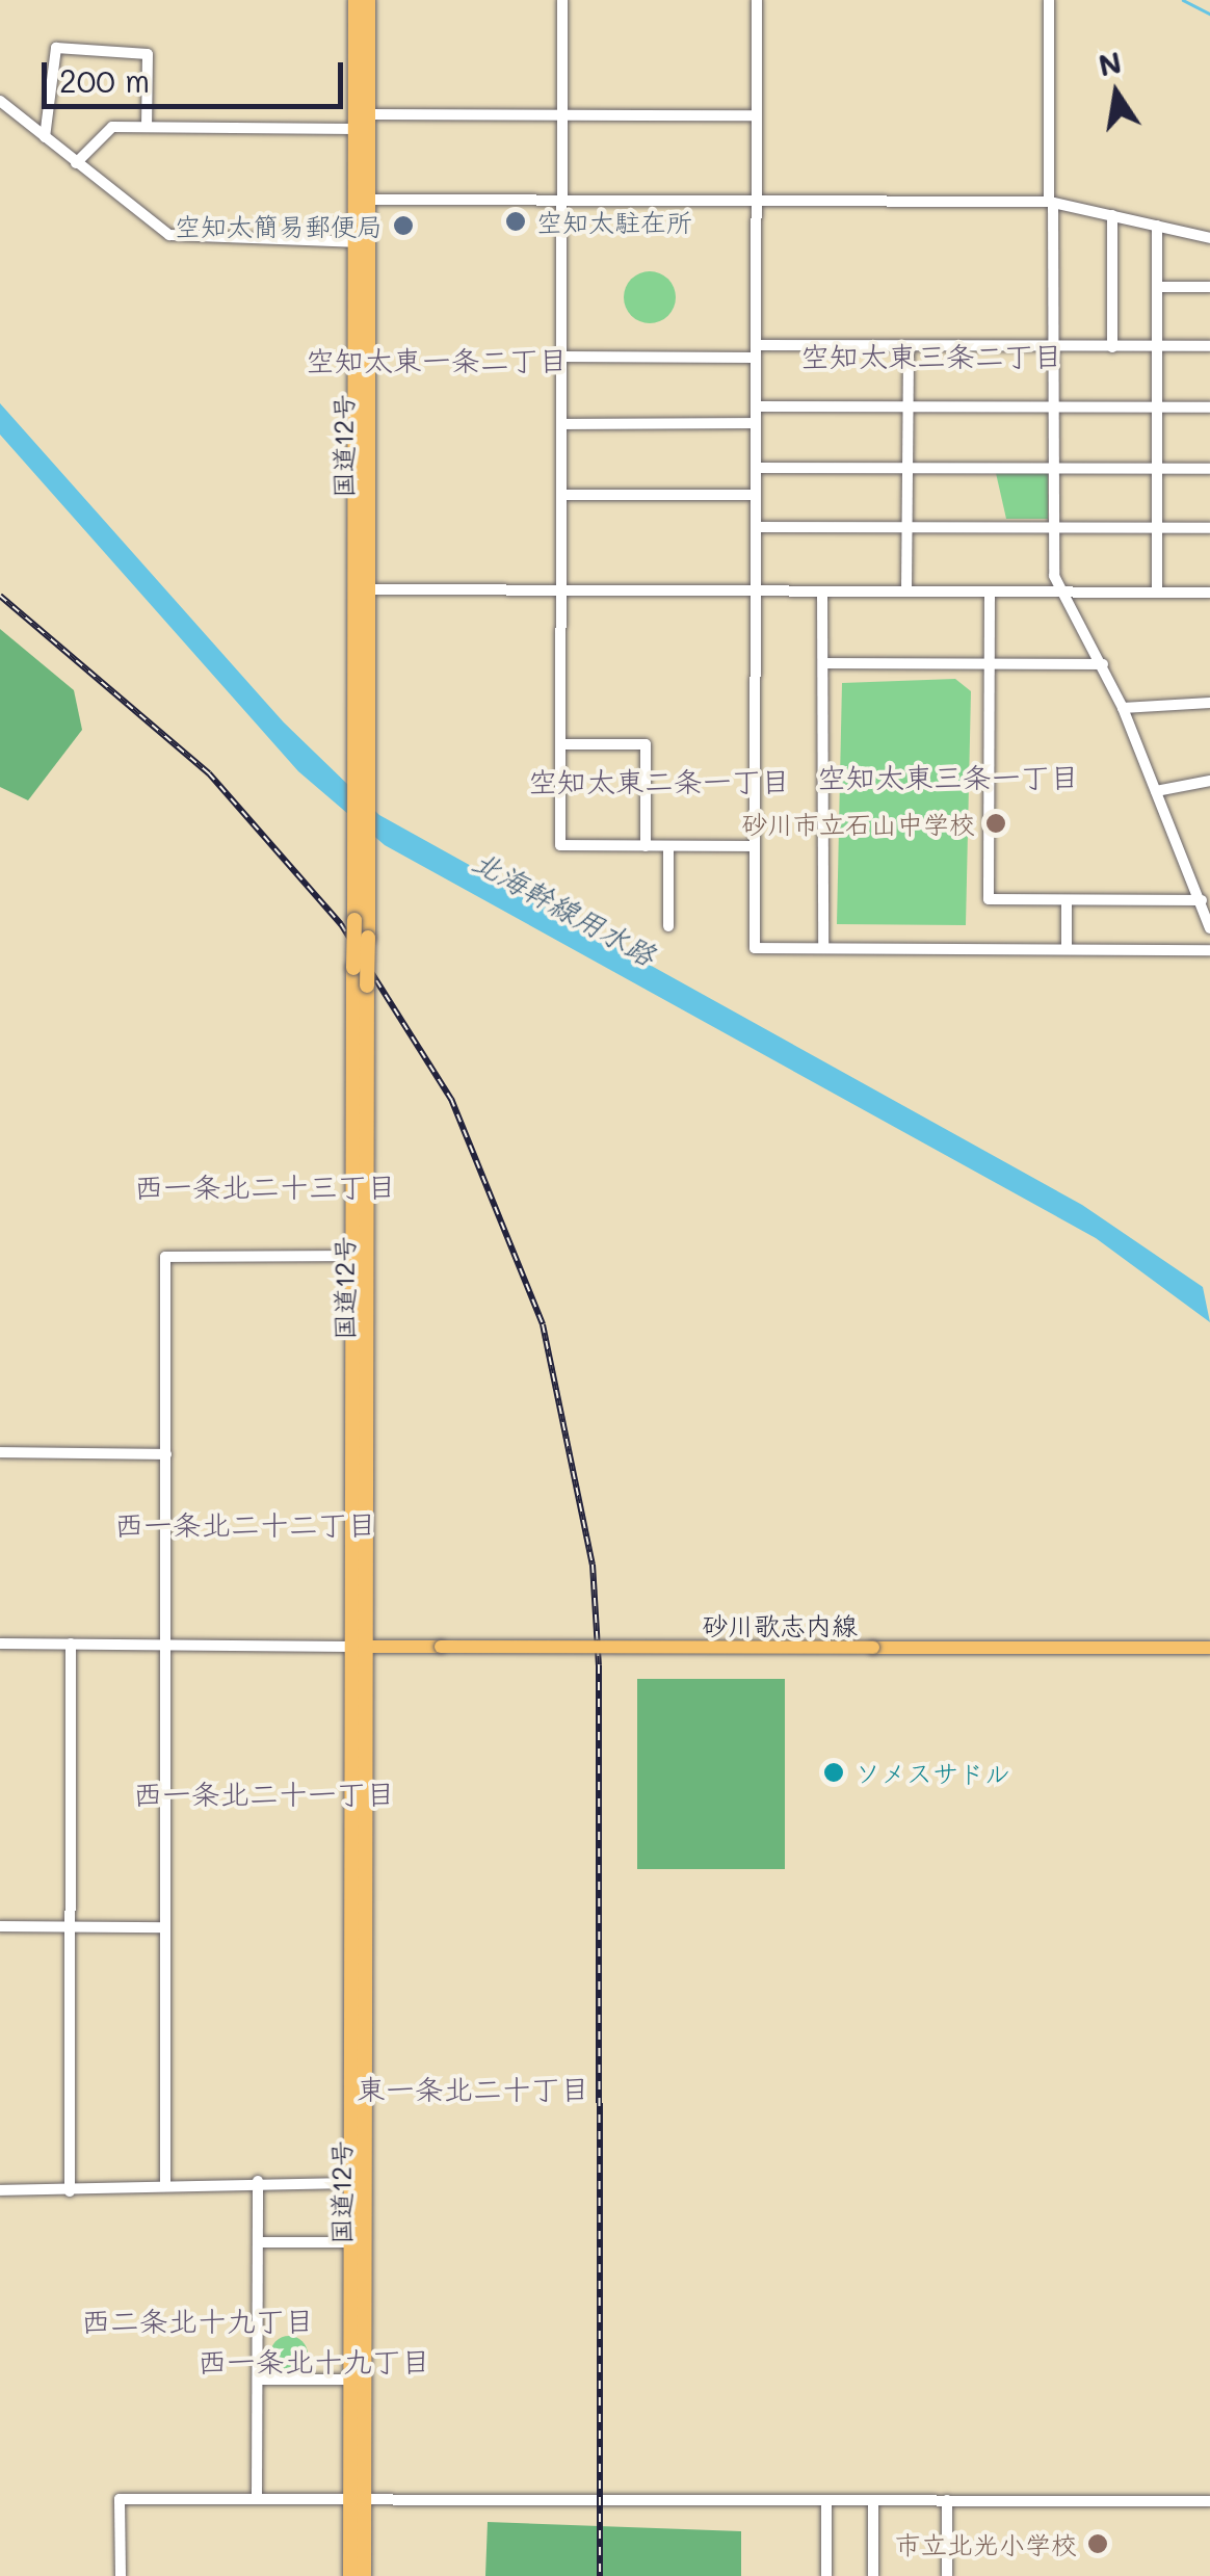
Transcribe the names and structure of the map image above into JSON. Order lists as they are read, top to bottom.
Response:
{
  "streets": {
    "highway": ["国道12号"],
    "main road": ["砂川歌志内線"]
  },
  "crossings": [
    ["国道12号", "砂川歌志内線"]
  ],
  "districts": [
    "空知太東三条二丁目",
    "空知太東一条二丁目",
    "空知太東三条一丁目",
    "空知太東二条一丁目",
    "西一条北二十三丁目",
    "西一条北二十二丁目",
    "西一条北二十一丁目",
    "東一条北二十丁目",
    "西二条北十九丁目",
    "西一条北十九丁目"
  ],
  "water": ["北海幹線用水路"],
  "places": [
    "空知太駐在所",
    "空知太簡易郵便局",
    "砂川市立石山中学校",
    "ソメスサドル",
    "市立北光小学校"
  ],
  "scale_bar": "200 m",
  "north": "top"
}
